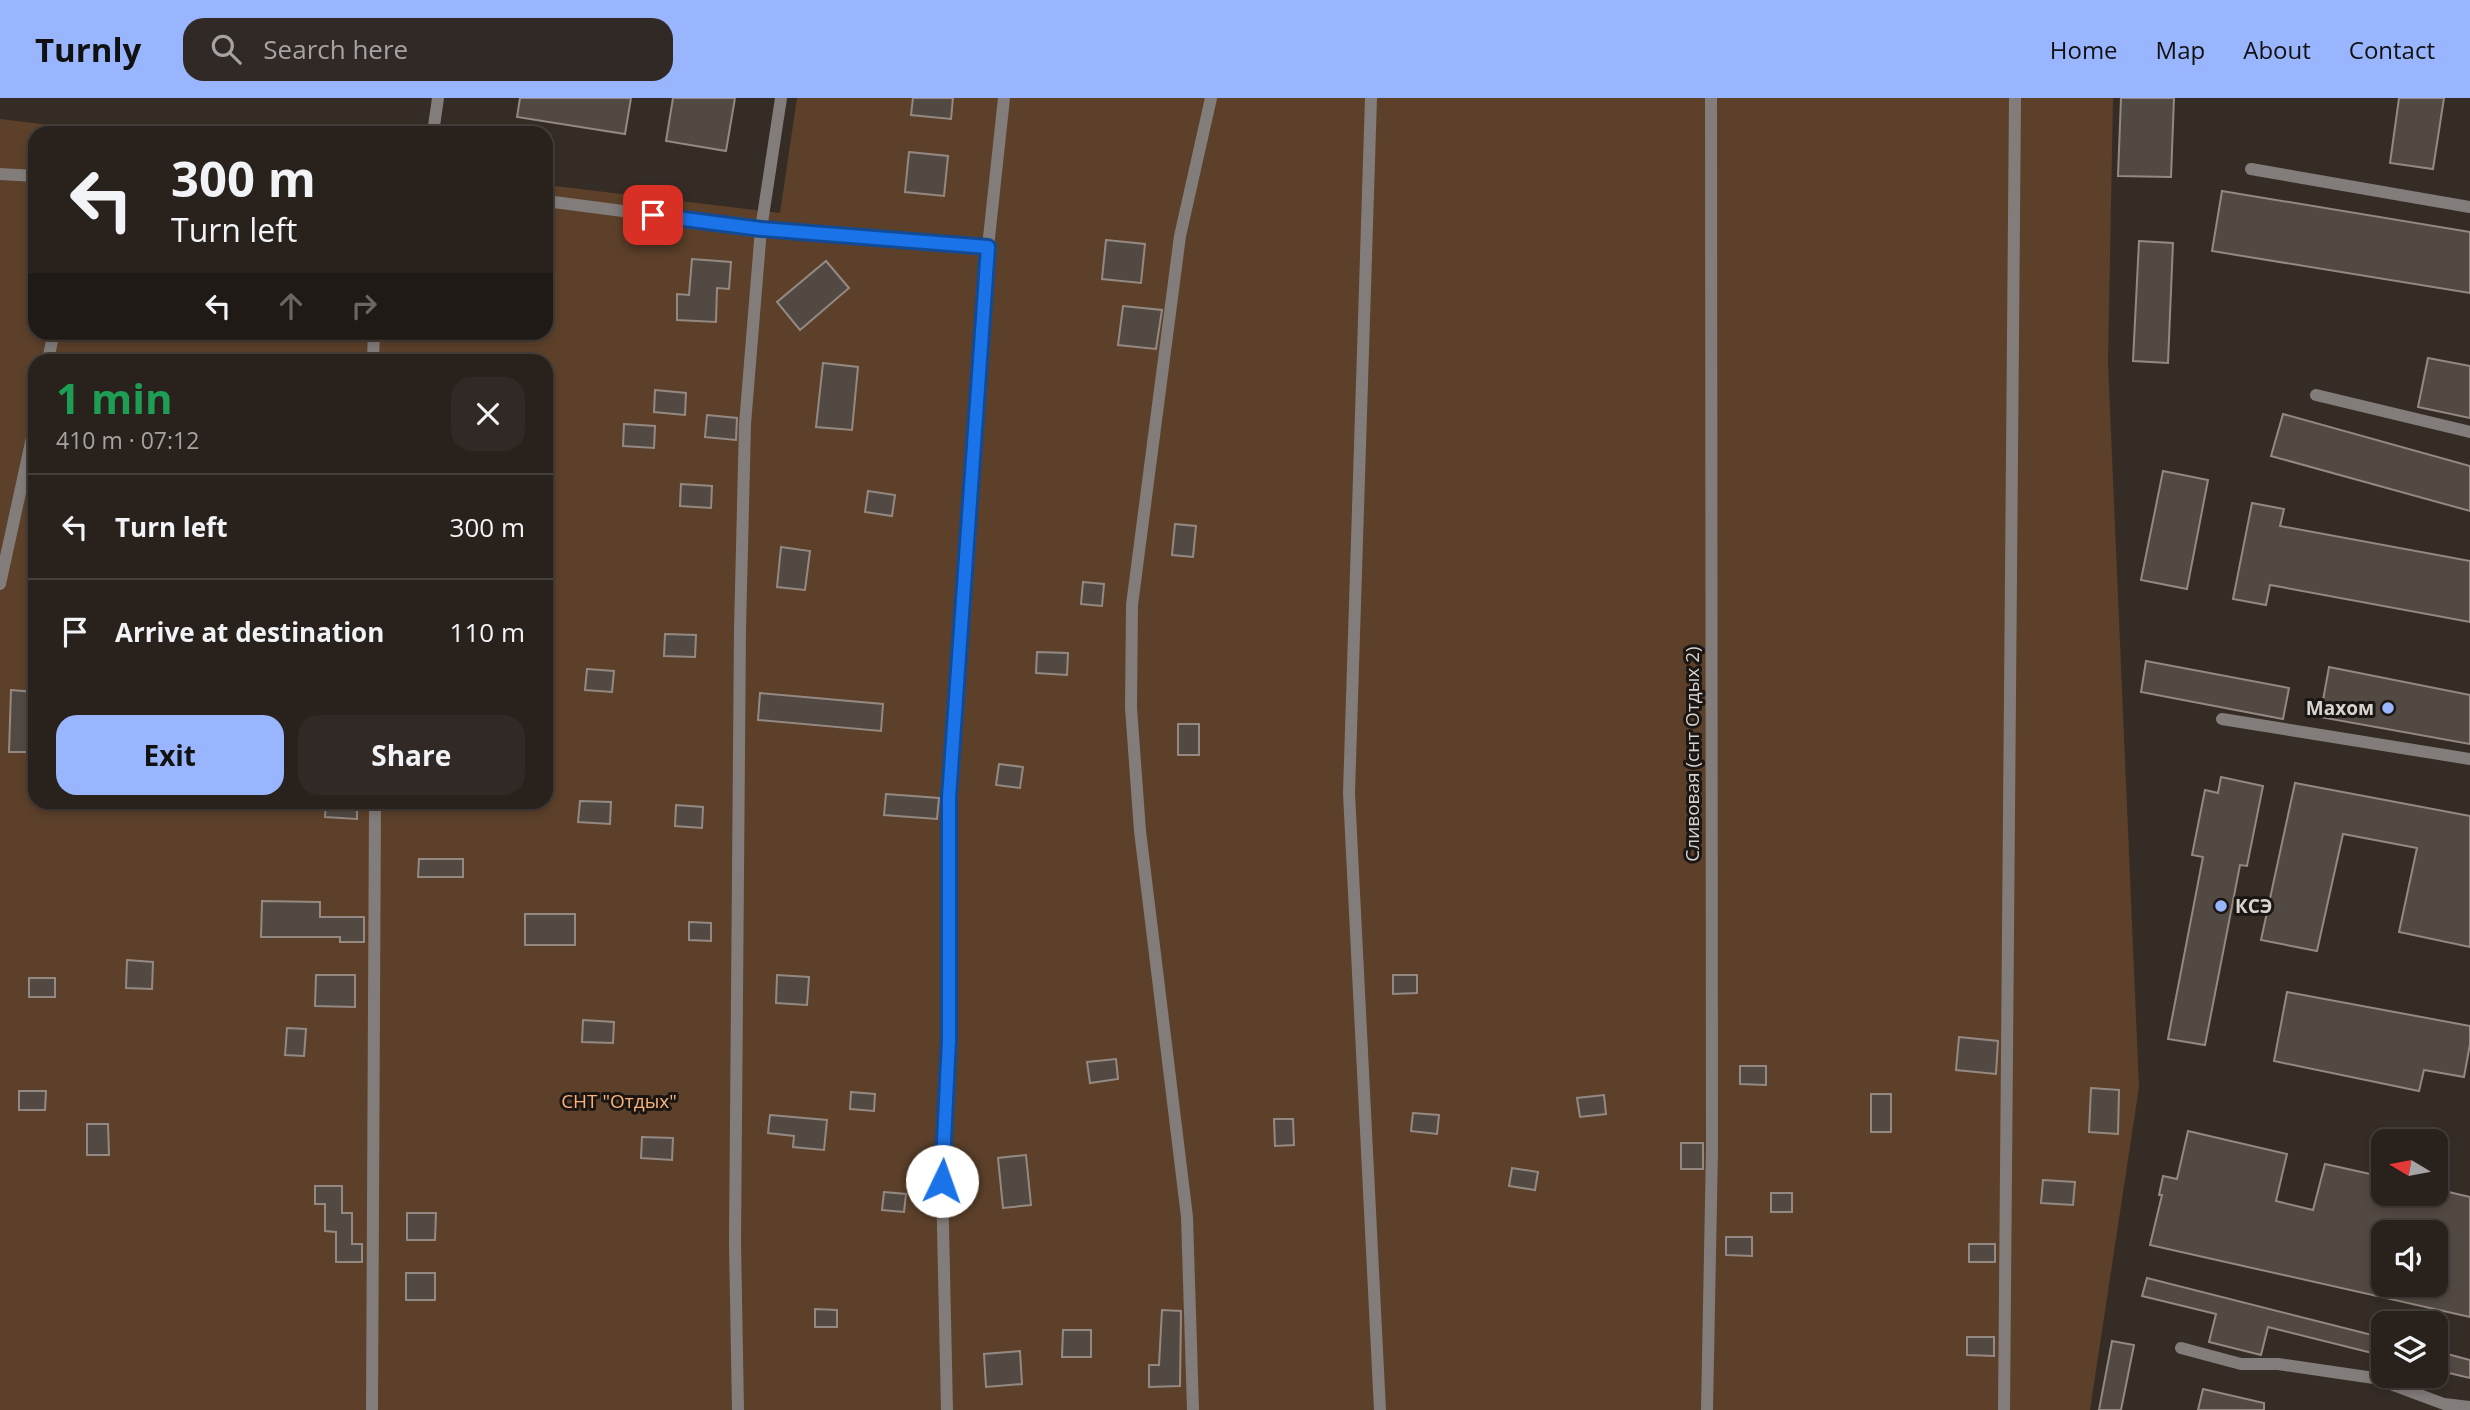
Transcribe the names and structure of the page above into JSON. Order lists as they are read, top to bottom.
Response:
{
  "streets": {
    "lane": ["Сливовая (снт Отдых 2)"]
  },
  "parks": ["СНТ \"Отдых\""],
  "places": ["Махом", "КСЭ"],
  "north": "left",
  "page": {
    "header": "Turnly",
    "search": "Search here",
    "nav": [
      "Home",
      "Map",
      "About",
      "Contact"
    ],
    "turn": ["300 m", "Turn left"],
    "heading": ["1 min", "410 m · 07:12"],
    "list": [
      {
        "name": "Turn left",
        "value": "300 m"
      },
      {
        "name": "Arrive at destination",
        "value": "110 m"
      }
    ],
    "buttons": ["Exit", "Share"]
  }
}
